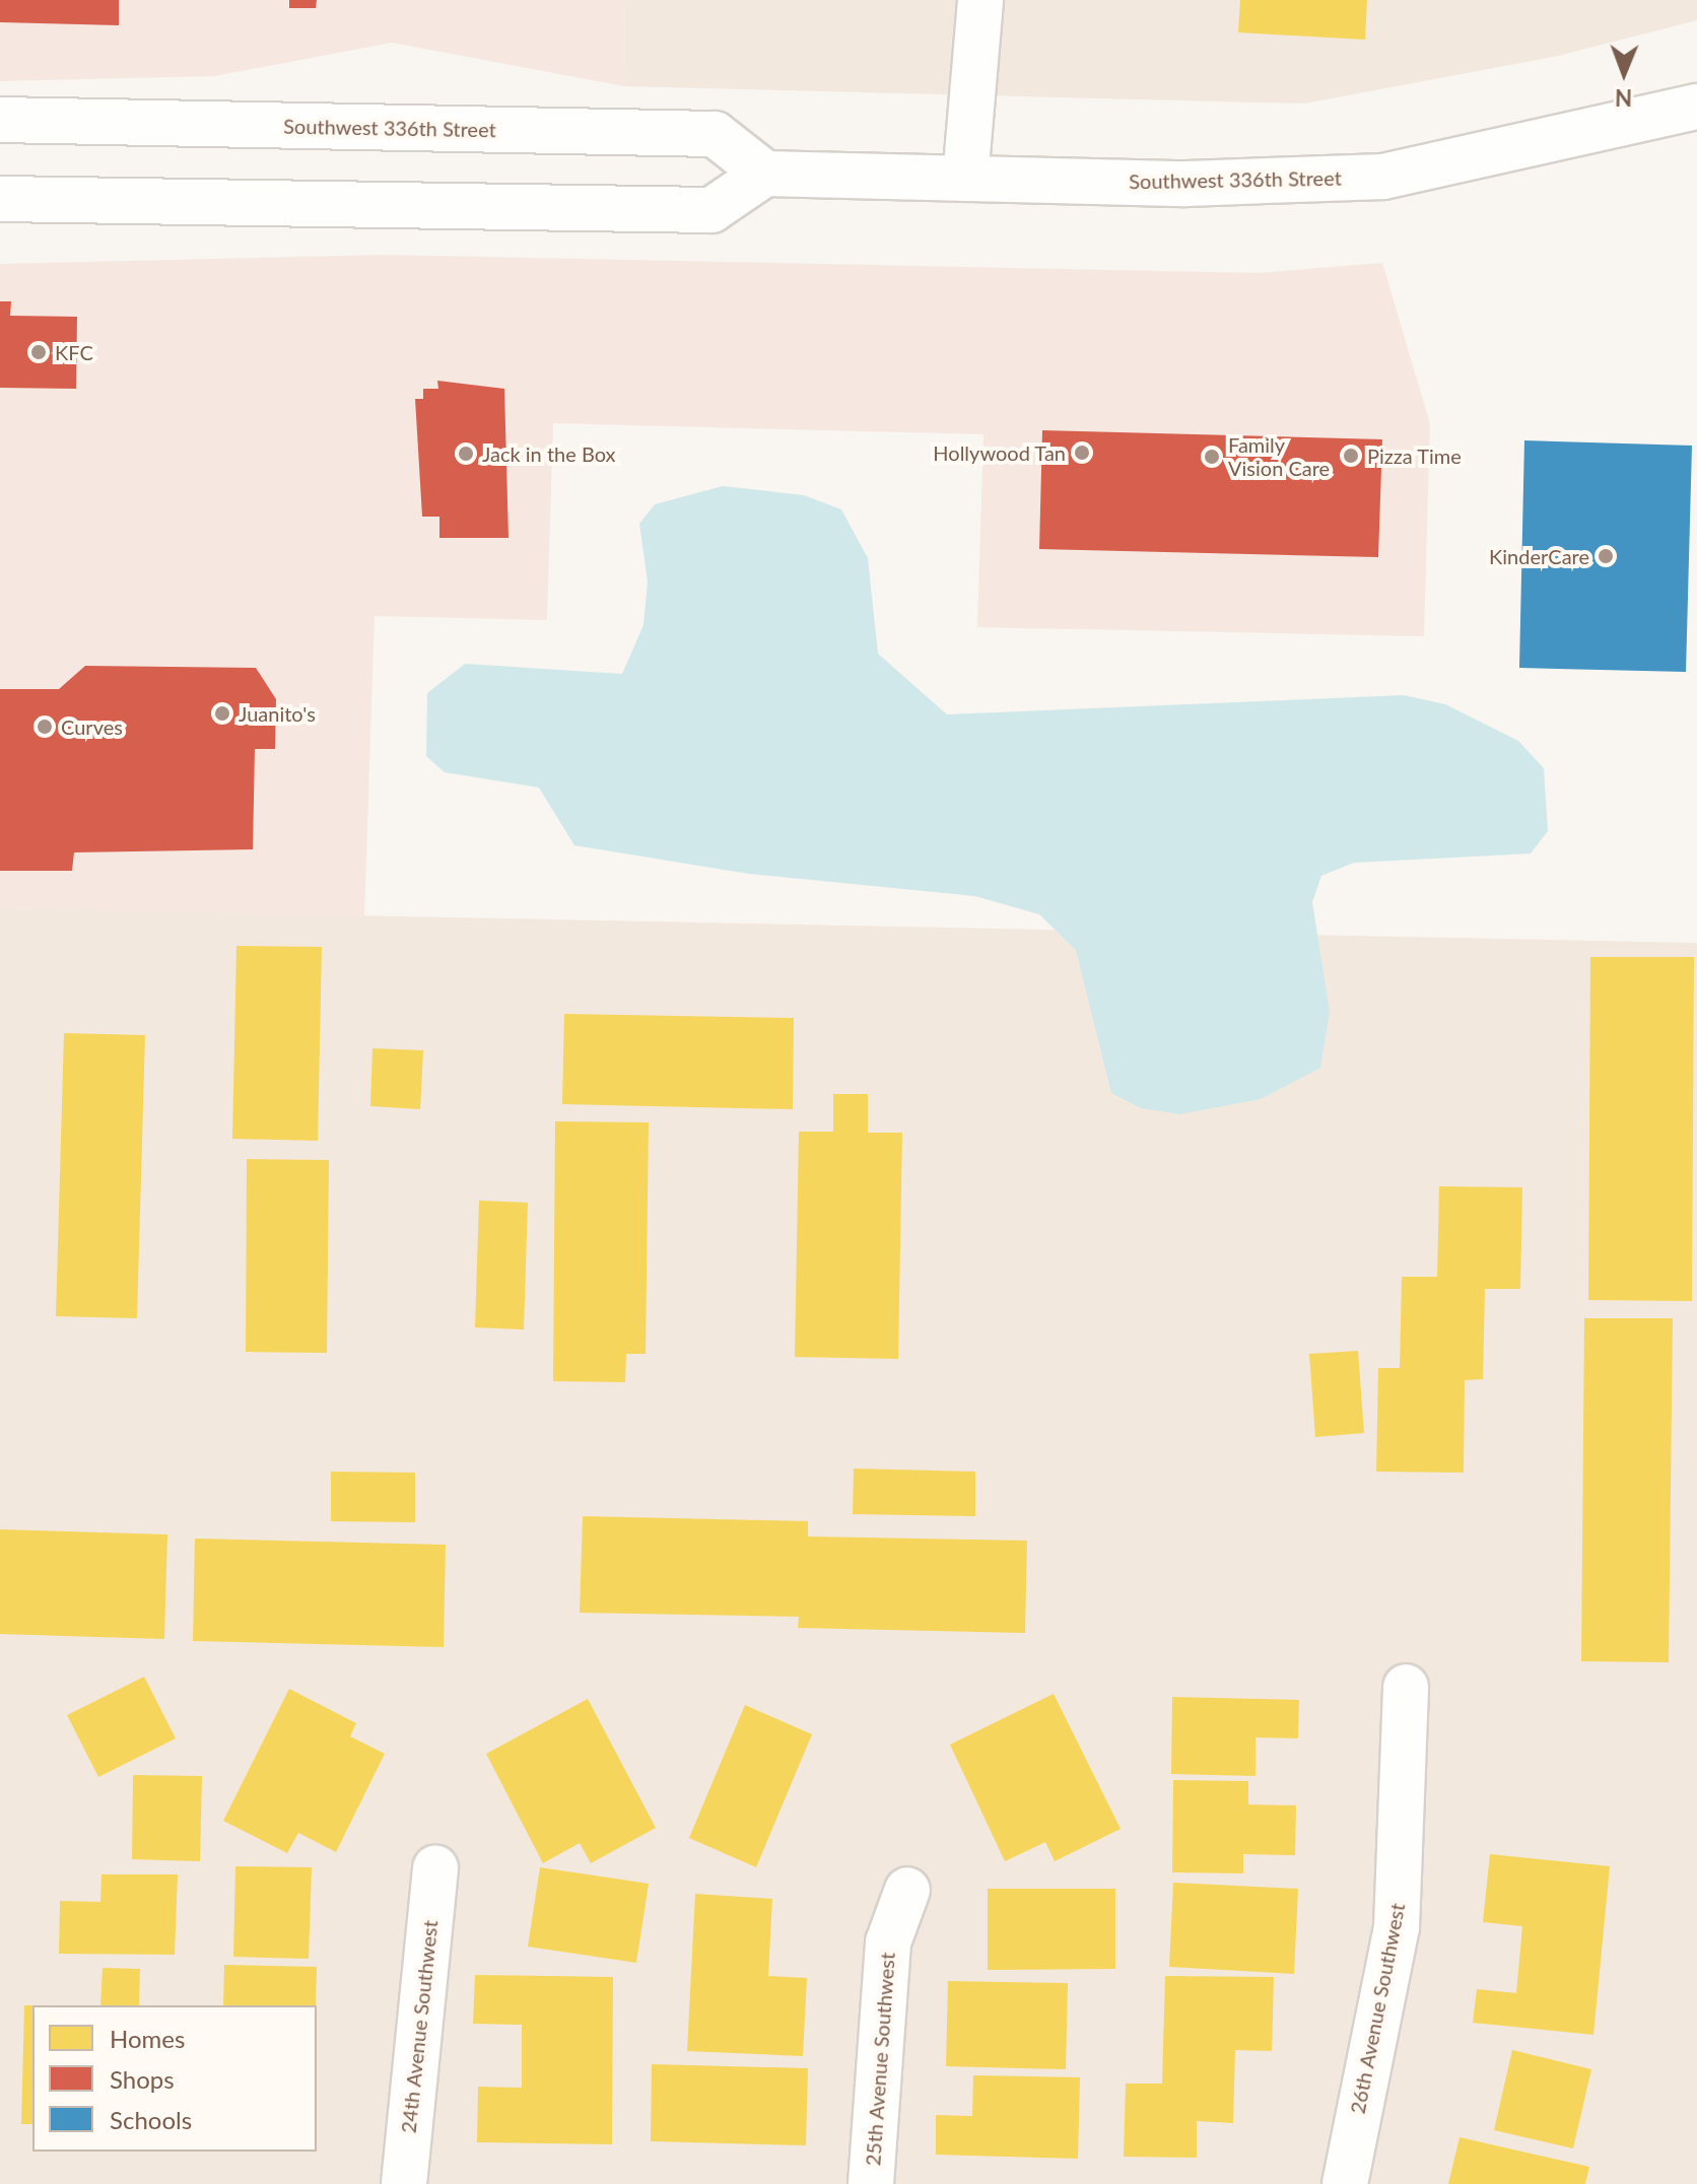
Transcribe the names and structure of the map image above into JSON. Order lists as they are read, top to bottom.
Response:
{
  "streets": {
    "main road": [
      "Southwest 336th Street",
      "26th Avenue Southwest",
      "24th Avenue Southwest",
      "25th Avenue Southwest"
    ]
  },
  "places": [
    "KFC",
    "Hollywood Tan",
    "Jack in the Box",
    "Pizza Time",
    "Family Vision Care",
    "KinderCare",
    "Juanito's",
    "Curves"
  ],
  "legend": ["Homes", "Shops", "Schools"],
  "north": "bottom"
}
